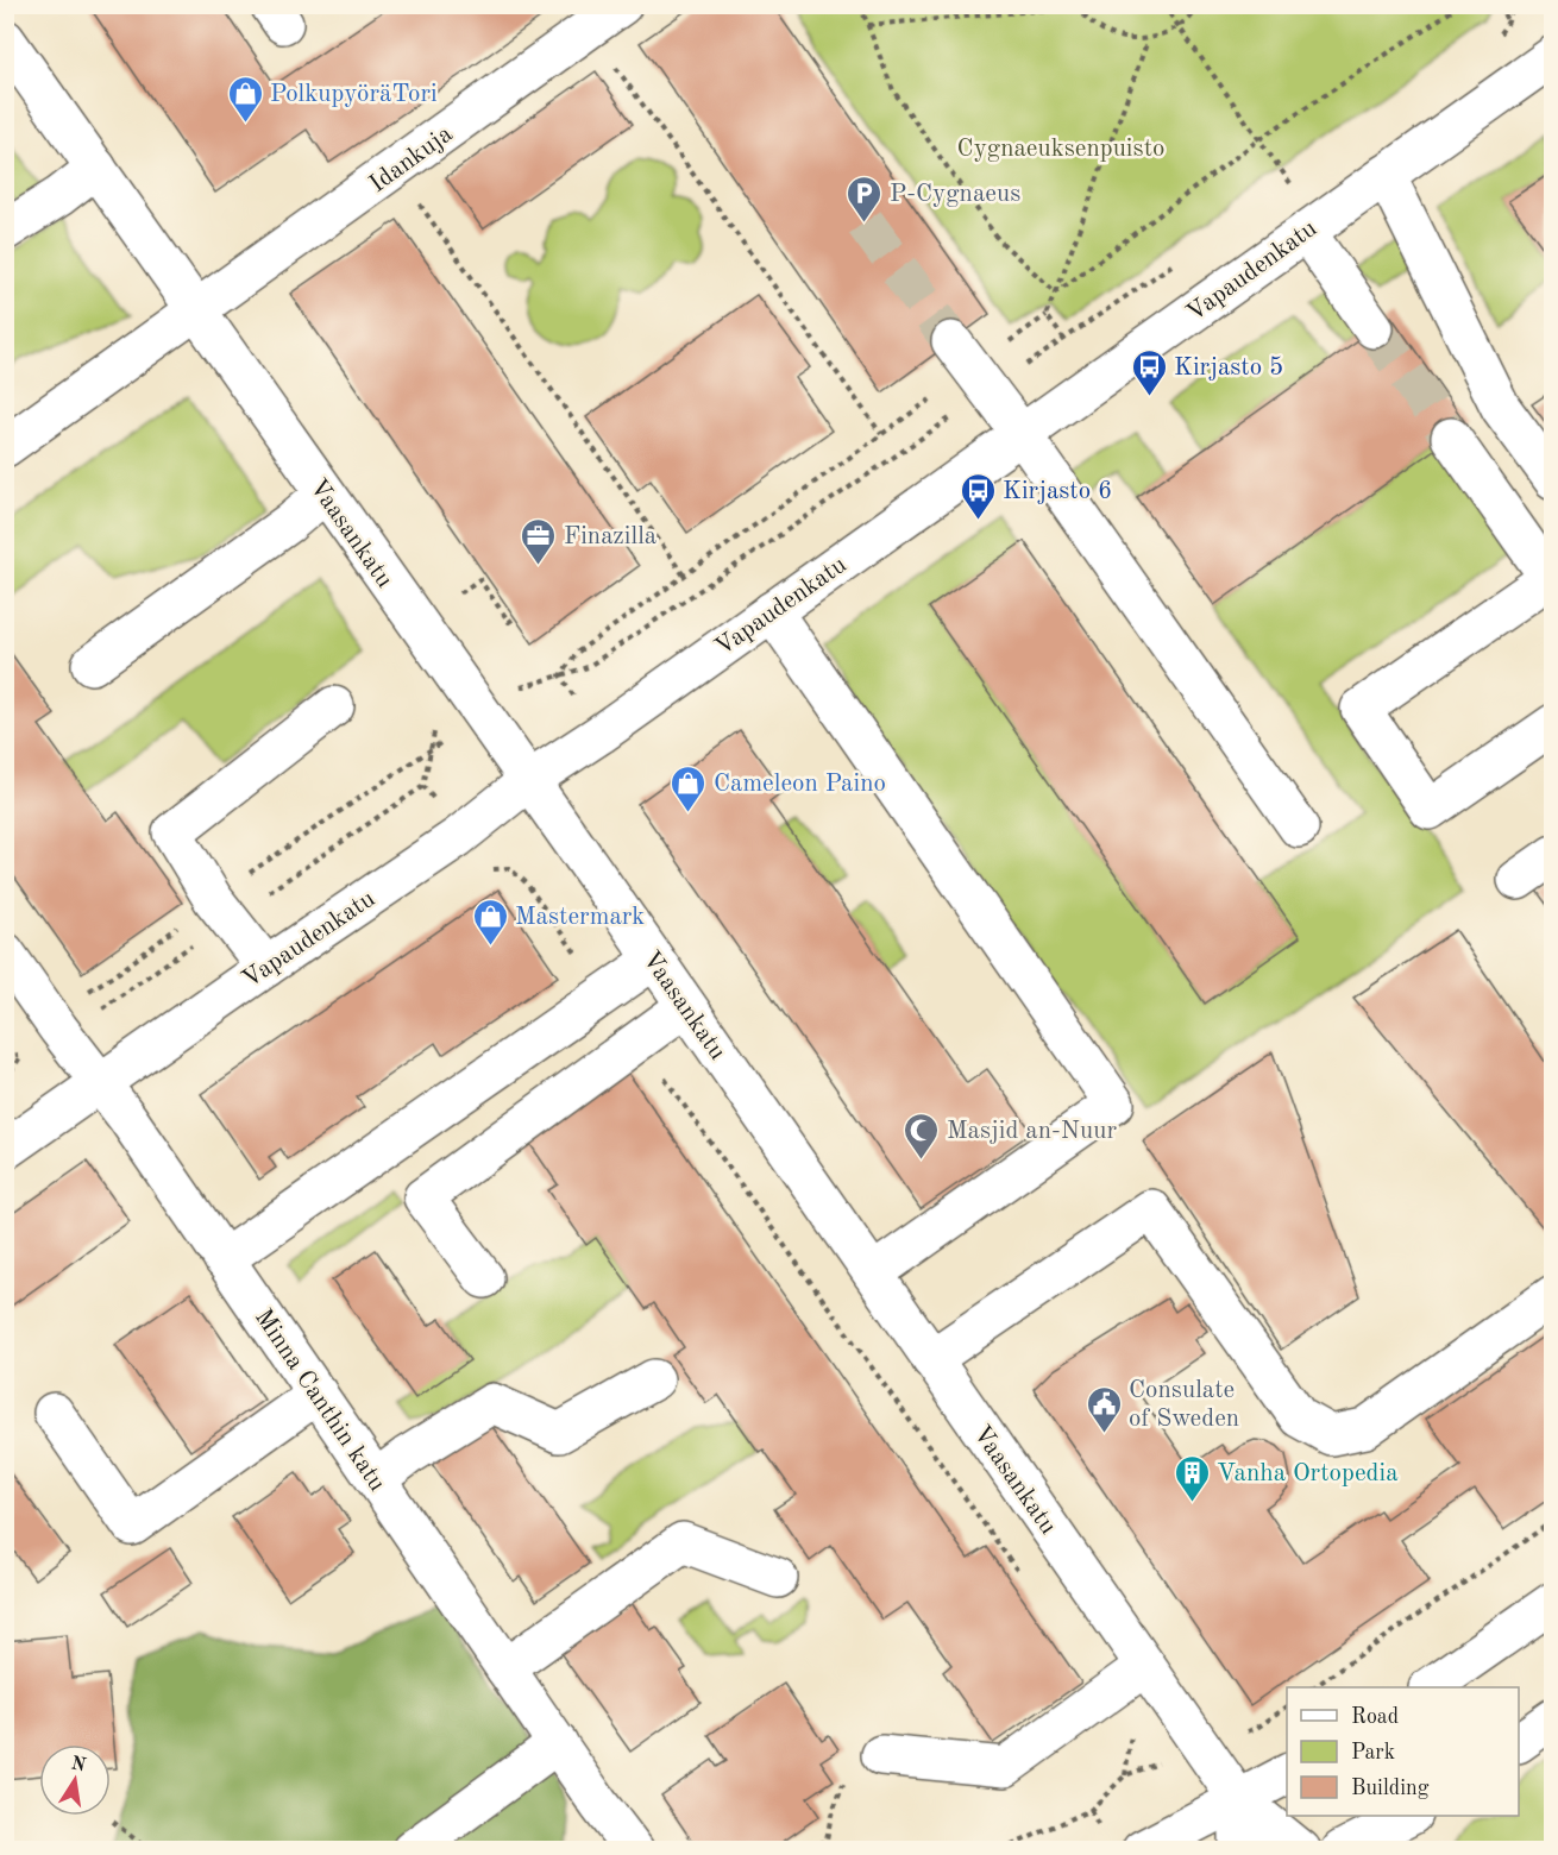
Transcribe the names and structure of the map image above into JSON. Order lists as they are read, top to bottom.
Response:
{
  "streets": {
    "street": [
      "Idankuja",
      "Vapaudenkatu",
      "Vaasankatu",
      "Minna Canthin katu"
    ]
  },
  "crossings": [
    ["Idankuja", "Vaasankatu"],
    ["Vapaudenkatu", "Vaasankatu"],
    ["Vapaudenkatu", "Minna Canthin katu"]
  ],
  "parks": ["Cygnaeuksenpuisto"],
  "places": {
    "shop": ["PolkupyöräTori", "Cameleon Paino", "Mastermark"],
    "parking": ["P-Cygnaeus"],
    "bus stop": ["Kirjasto 5", "Kirjasto 6"],
    "office": ["Finazilla"],
    "mosque": ["Masjid an-Nuur"],
    "public building": ["Consulate of Sweden"],
    "building": ["Vanha Ortopedia"]
  },
  "legend": ["Road", "Park", "Building"],
  "north": "top"
}
